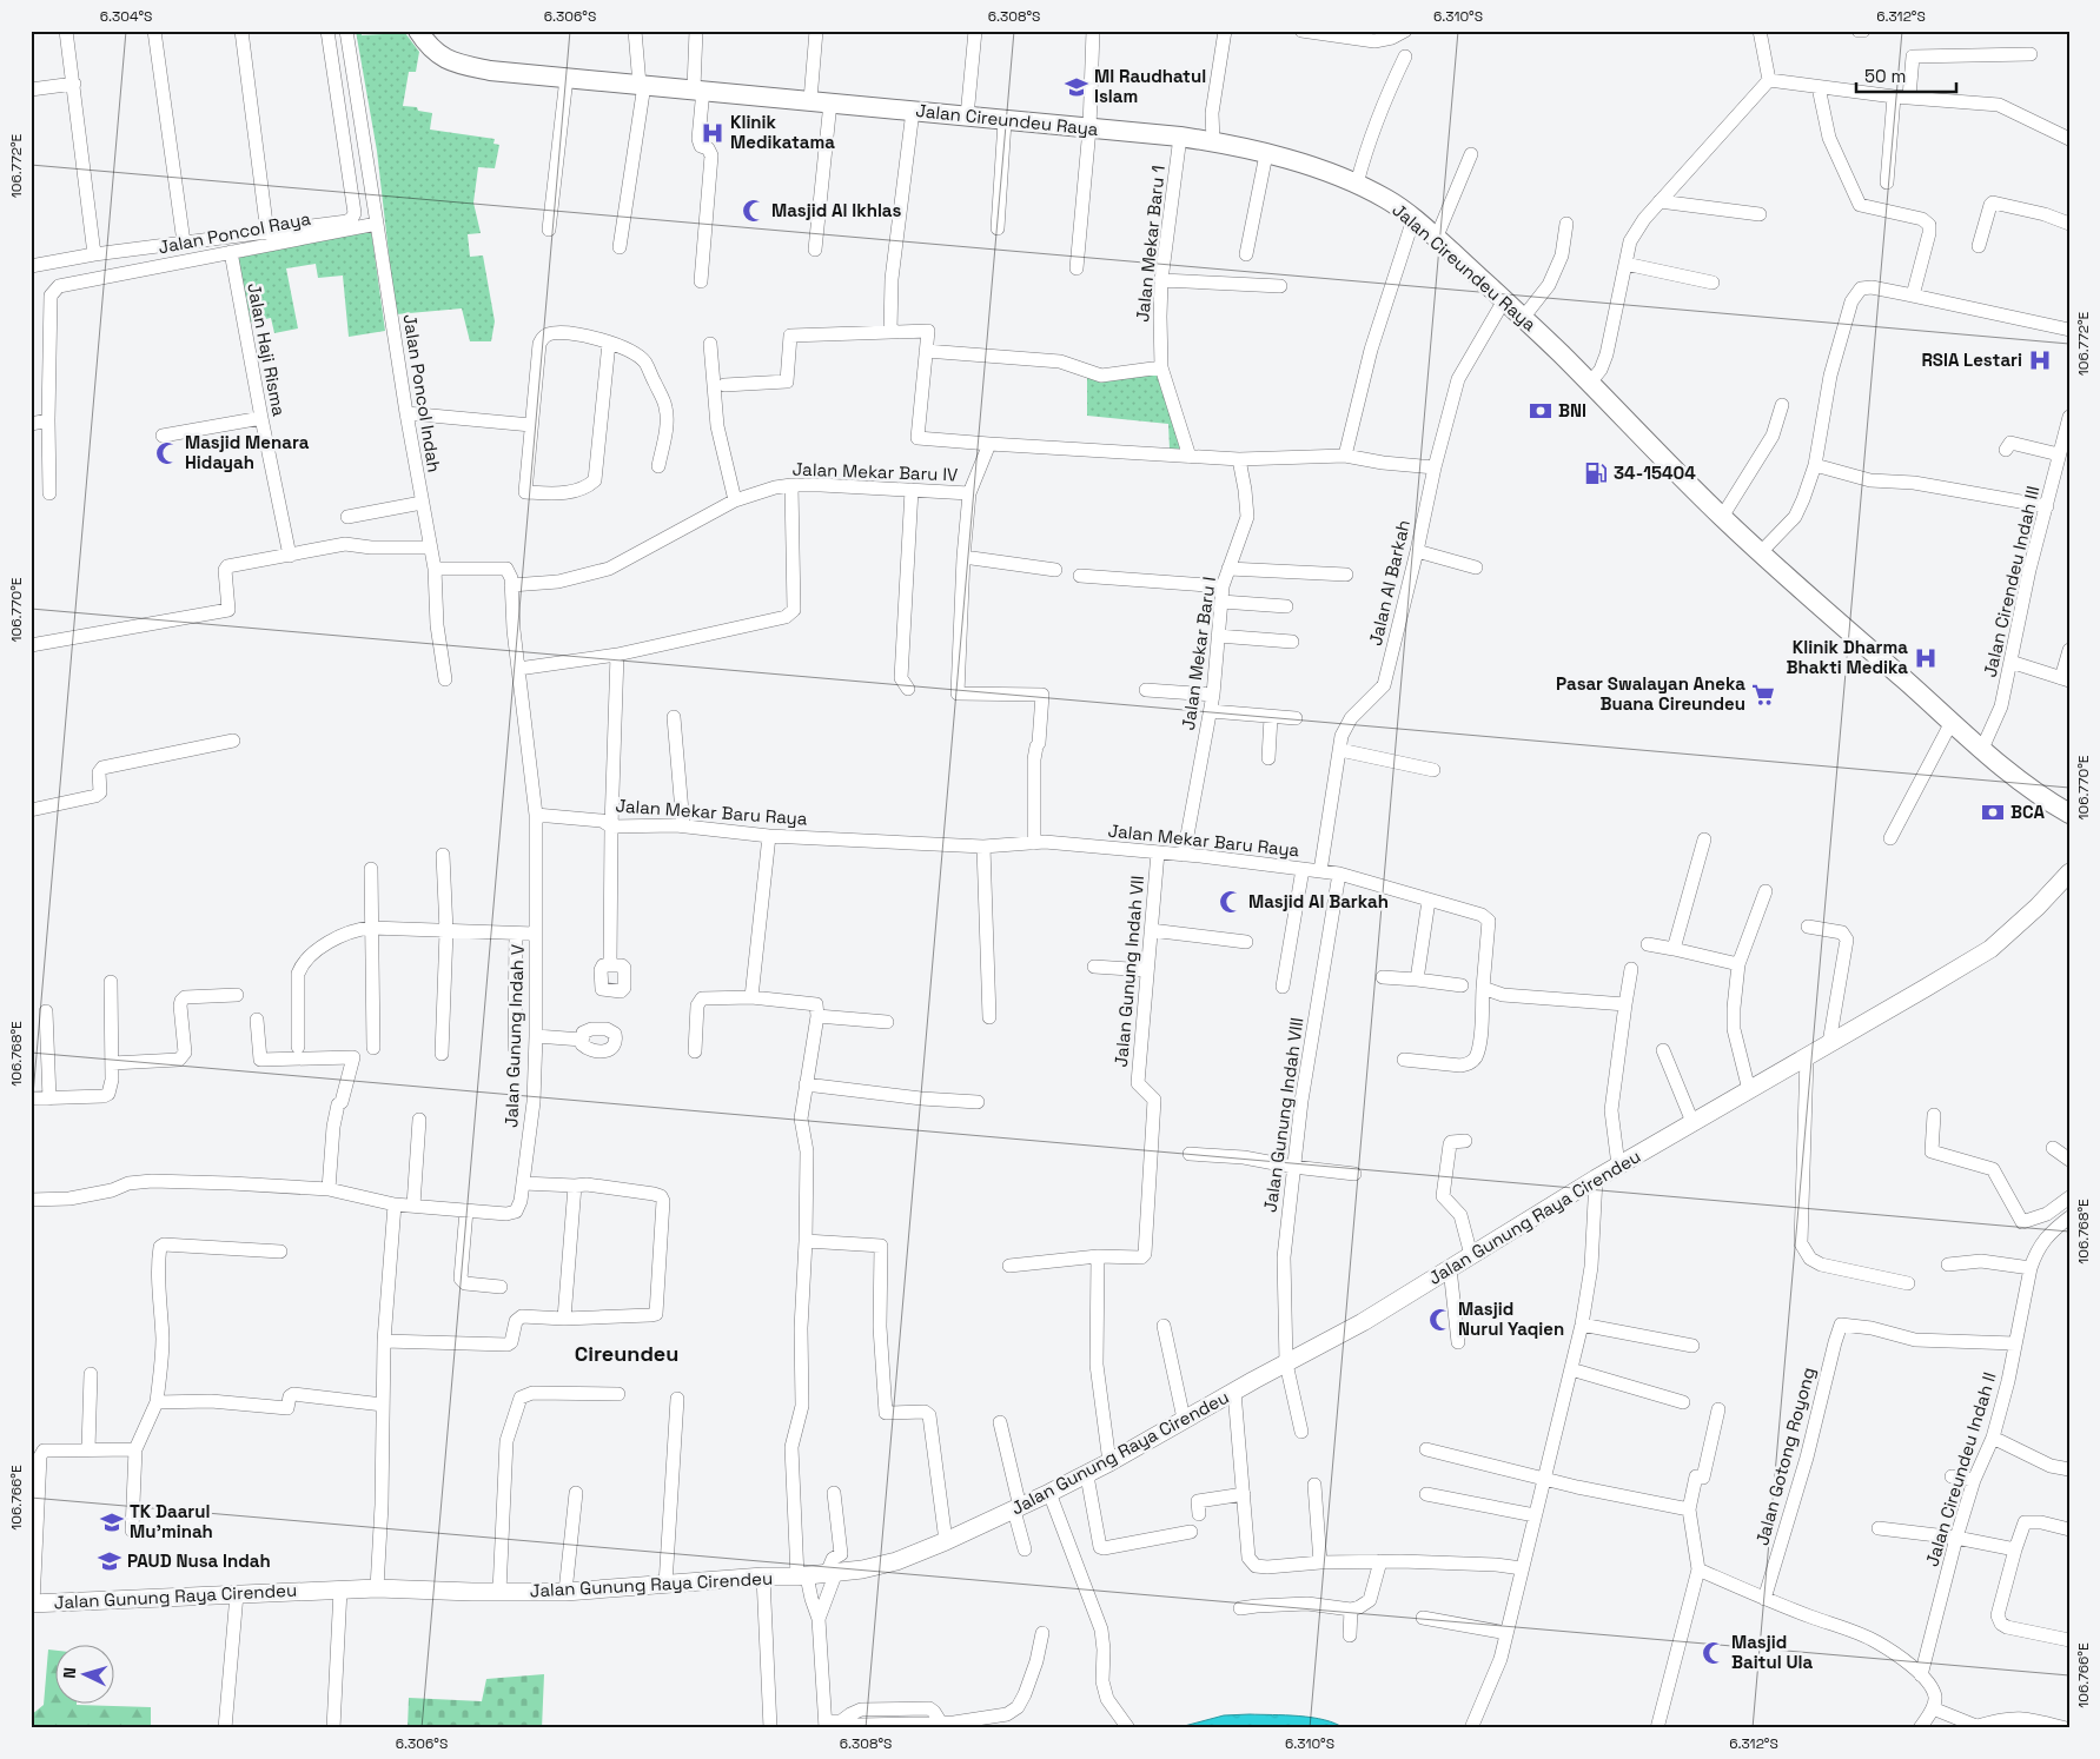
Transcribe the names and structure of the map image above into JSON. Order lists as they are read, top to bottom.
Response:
{
  "streets": {
    "main road": ["Jalan Cireundeu Raya"],
    "street": [
      "Jalan Poncol Raya",
      "Jalan Mekar Baru 1",
      "Jalan Haji Risma",
      "Jalan Poncol Indah",
      "Jalan Mekar Baru IV",
      "Jalan Cirendeu Indah III",
      "Jalan Al Barkah",
      "Jalan Mekar Baru I",
      "Jalan Mekar Baru Raya",
      "Jalan Gunung Indah VII",
      "Jalan Gunung Indah V",
      "Jalan Gunung Indah VIII",
      "Jalan Gunung Raya Cirendeu",
      "Jalan Gotong Royong",
      "Jalan Cireundeu Indah II"
    ]
  },
  "crossings": [
    ["Jalan Cireundeu Raya", "Jalan Mekar Baru 1"],
    ["Jalan Cireundeu Raya", "Jalan Cirendeu Indah III"],
    ["Jalan Cireundeu Raya", "Jalan Al Barkah"],
    ["Jalan Poncol Raya", "Jalan Haji Risma"],
    ["Jalan Poncol Raya", "Jalan Poncol Indah"],
    ["Jalan Poncol Indah", "Jalan Gunung Indah V"],
    ["Jalan Mekar Baru IV", "Jalan Gunung Indah V"],
    ["Jalan Al Barkah", "Jalan Mekar Baru Raya"],
    ["Jalan Mekar Baru I", "Jalan Mekar Baru Raya"],
    ["Jalan Mekar Baru Raya", "Jalan Gunung Indah VII"],
    ["Jalan Mekar Baru Raya", "Jalan Gunung Indah V"],
    ["Jalan Mekar Baru Raya", "Jalan Gunung Indah VIII"],
    ["Jalan Gunung Indah VIII", "Jalan Gunung Raya Cirendeu"],
    ["Jalan Gotong Royong", "Jalan Cireundeu Indah II"]
  ],
  "districts": ["Cireundeu"],
  "places": {
    "school or university": ["MI Raudhatul Islam", "TK Daarul Mu'minah", "PAUD Nusa Indah"],
    "hospital": ["Klinik Medikatama", "RSIA Lestari", "Klinik Dharma Bhakti Medika"],
    "mosque": [
      "Masjid Al Ikhlas",
      "Masjid Menara Hidayah",
      "Masjid Al Barkah",
      "Masjid Nurul Yaqien",
      "Masjid Baitul Ula"
    ],
    "bank": ["BNI", "BCA"],
    "fuel station": ["34-15404"],
    "supermarket": ["Pasar Swalayan Aneka Buana Cireundeu"]
  },
  "scale_bar": "50 m",
  "north": "left",
  "coordinates": [
    "6.304°S",
    "6.306°S",
    "6.308°S",
    "6.310°S",
    "6.312°S",
    "106.772°E",
    "106.770°E",
    "106.768°E",
    "106.766°E"
  ]
}
